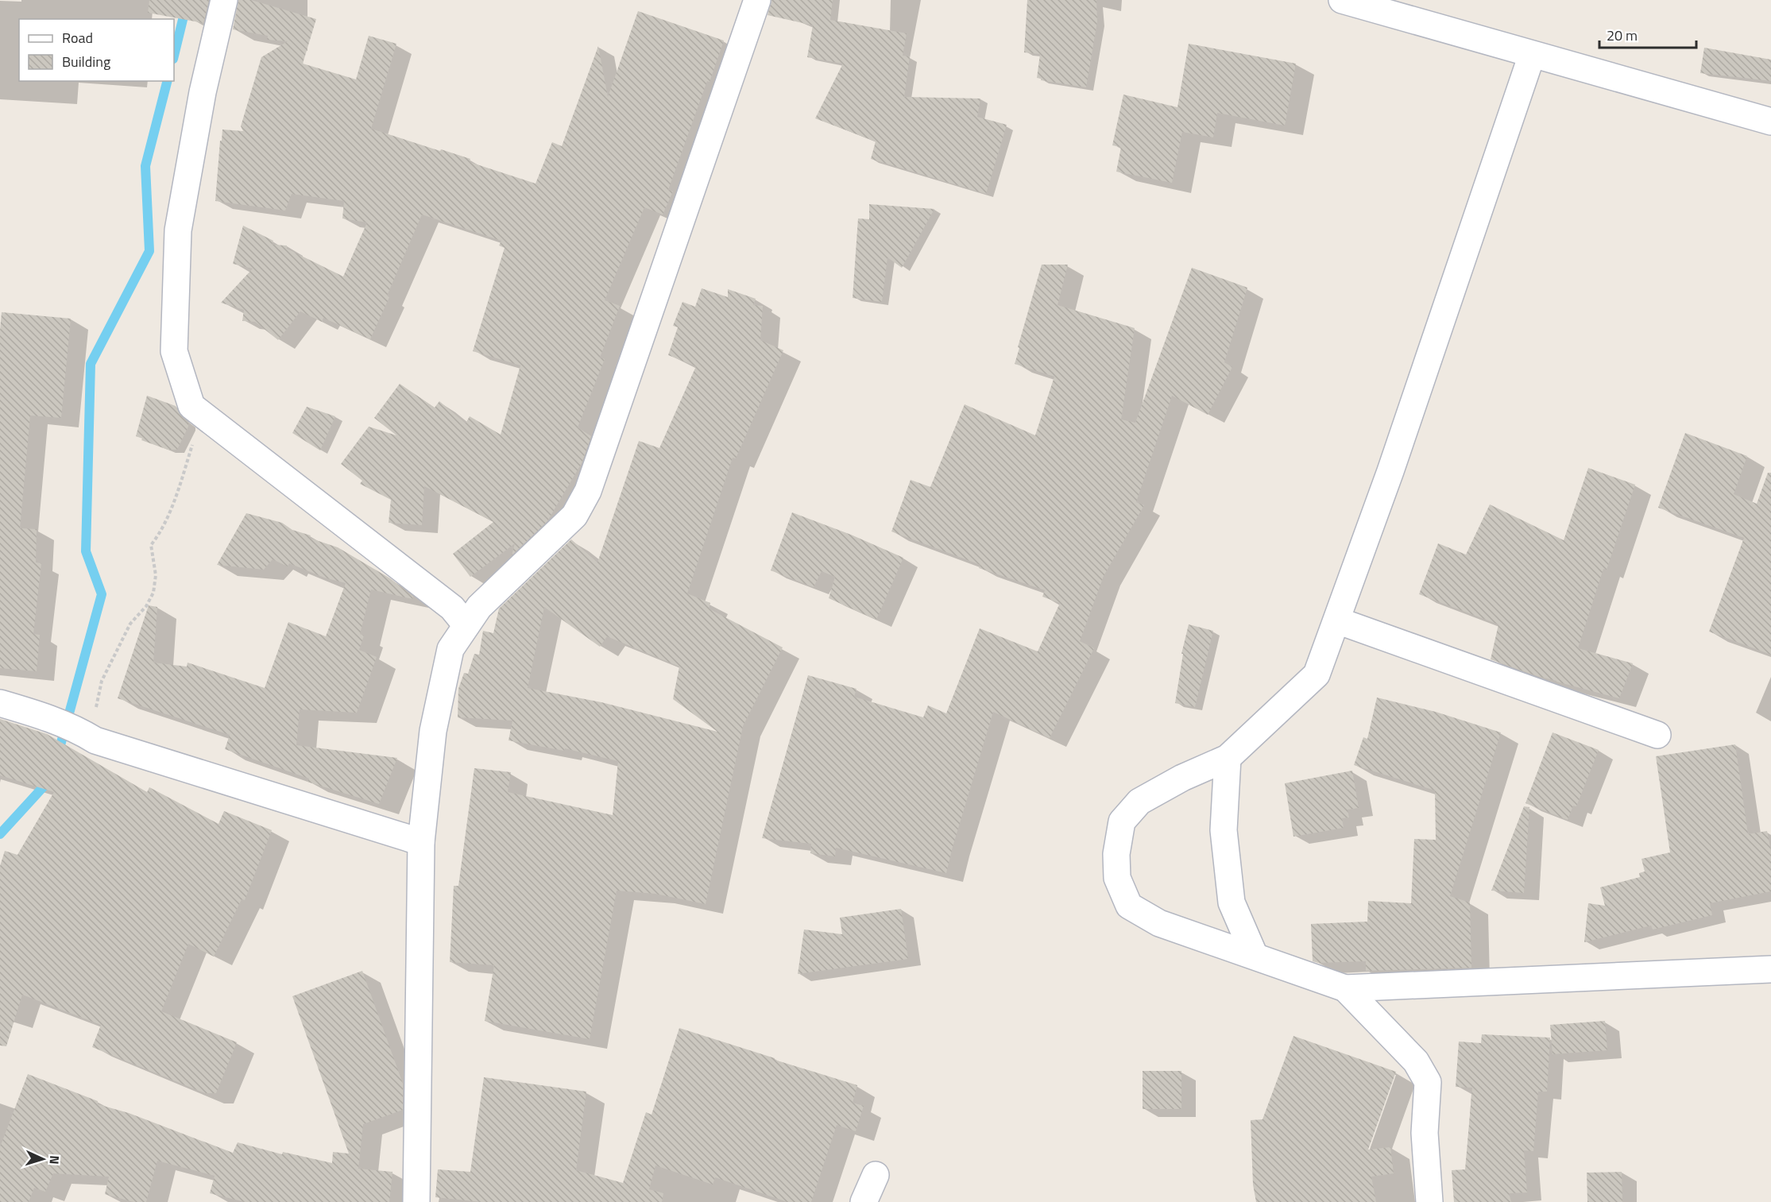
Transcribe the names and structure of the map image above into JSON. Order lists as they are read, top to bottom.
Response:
{
  "legend": ["Road", "Building"],
  "scale_bar": "20 m",
  "north": "right"
}
